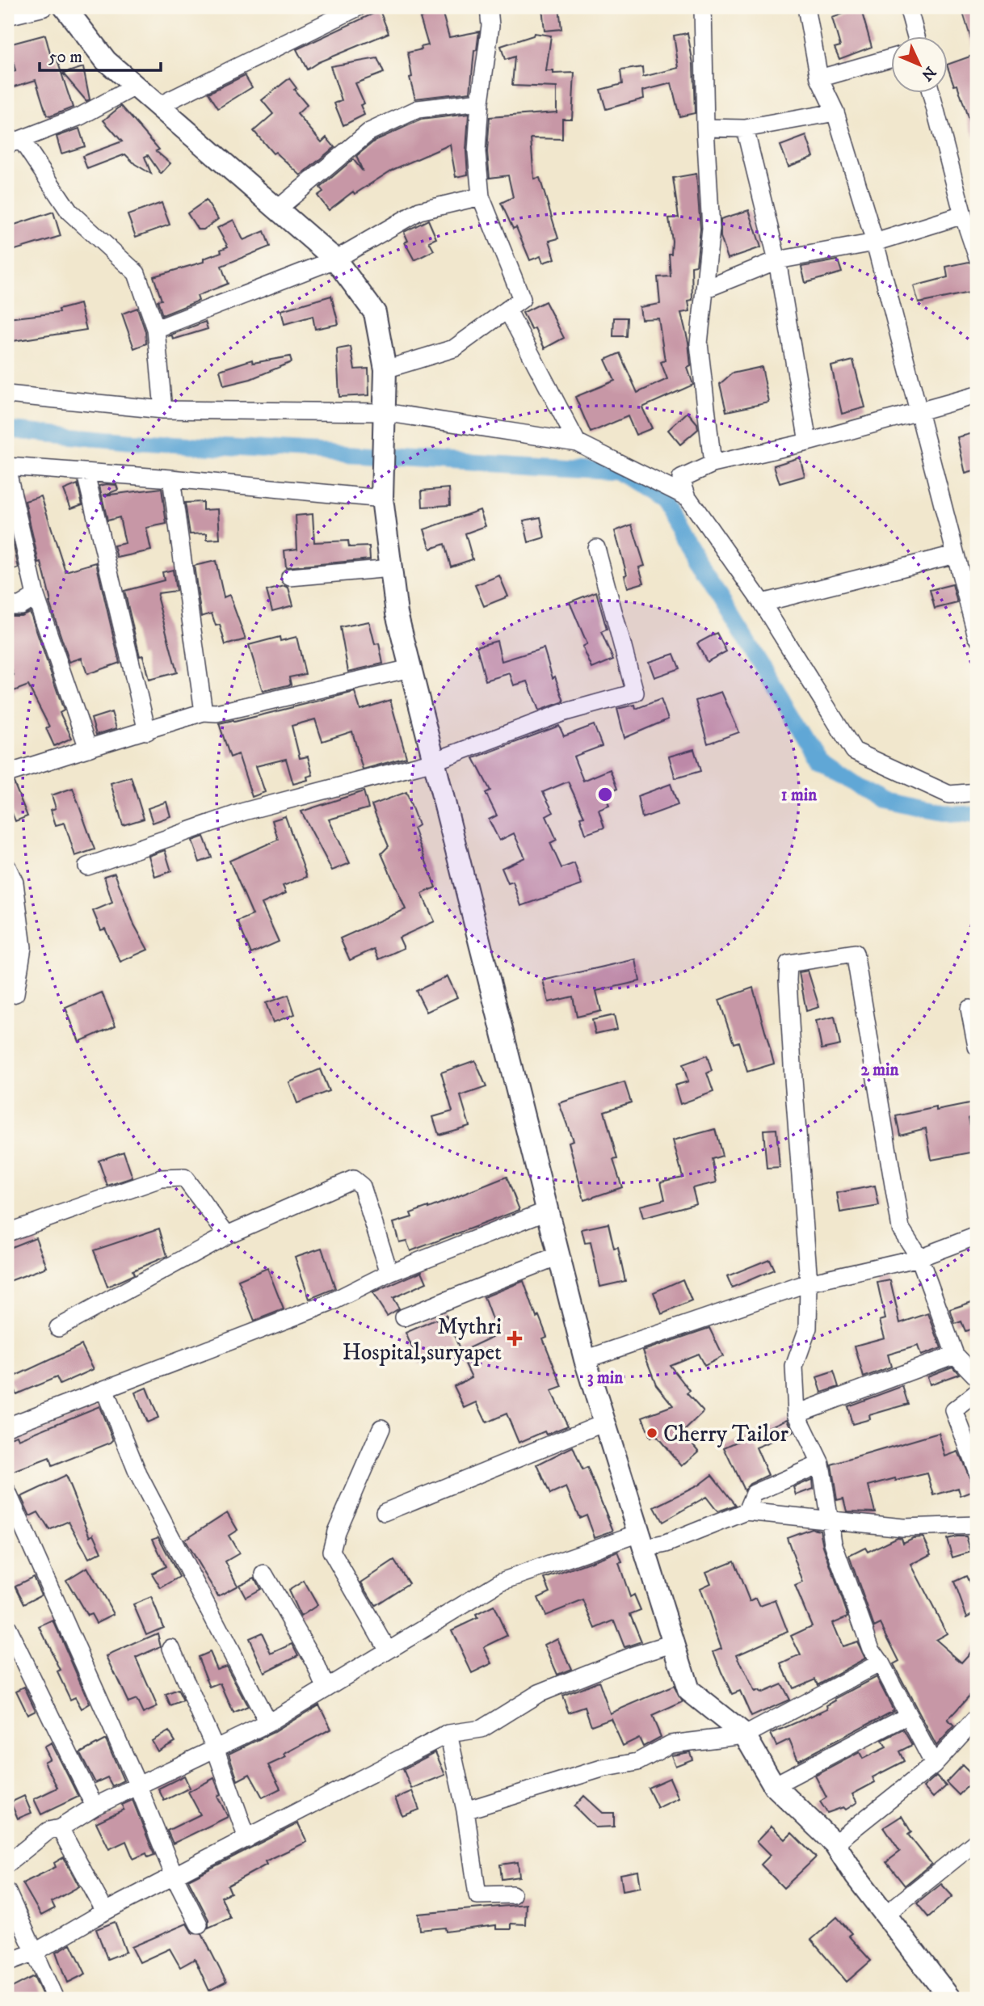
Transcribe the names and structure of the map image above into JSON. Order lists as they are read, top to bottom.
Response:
{
  "places": {
    "health": ["Mythri Hospital,suryapet"],
    "other": ["Cherry Tailor"]
  },
  "scale_bar": "50 m",
  "north": "bottom right",
  "rings": ["1 min", "2 min", "3 min"]
}
